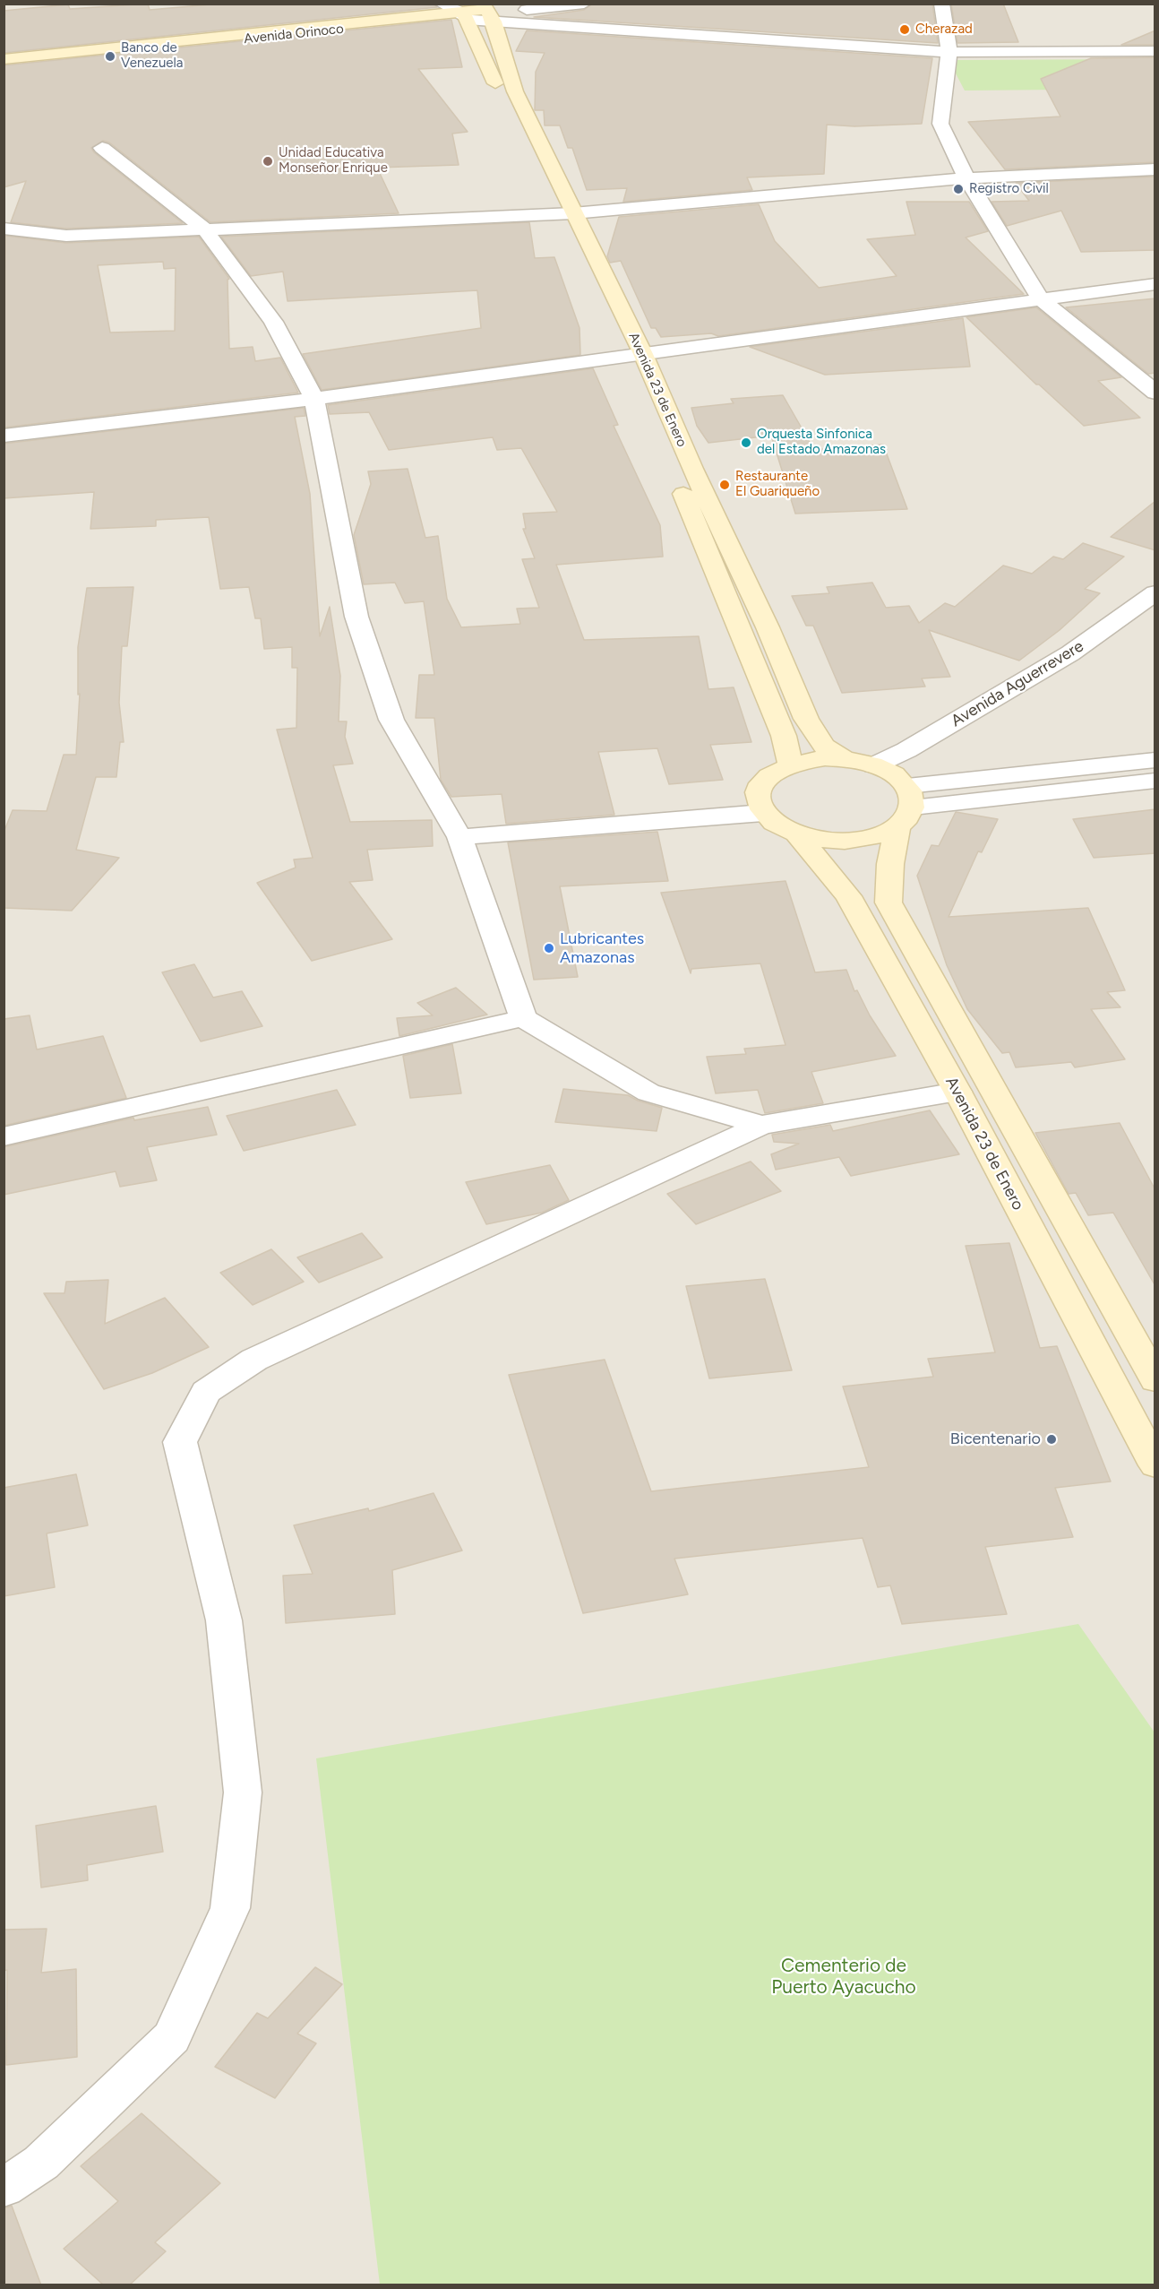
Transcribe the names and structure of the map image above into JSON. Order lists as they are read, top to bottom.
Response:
{
  "streets": {
    "main road": ["Avenida Orinoco", "Avenida 23 de Enero"],
    "street": ["Avenida Aguerrevere"]
  },
  "crossings": [
    ["Avenida Orinoco", "Avenida 23 de Enero"],
    ["Avenida 23 de Enero", "Avenida Aguerrevere"]
  ],
  "parks": ["Cementerio de Puerto Ayacucho"],
  "places": [
    "Cherazad",
    "Banco de Venezuela",
    "Unidad Educativa Monseñor Enrique",
    "Registro Civil",
    "Orquesta Sinfonica del Estado Amazonas",
    "Restaurante El Guariqueño",
    "Lubricantes Amazonas",
    "Bicentenario"
  ]
}
